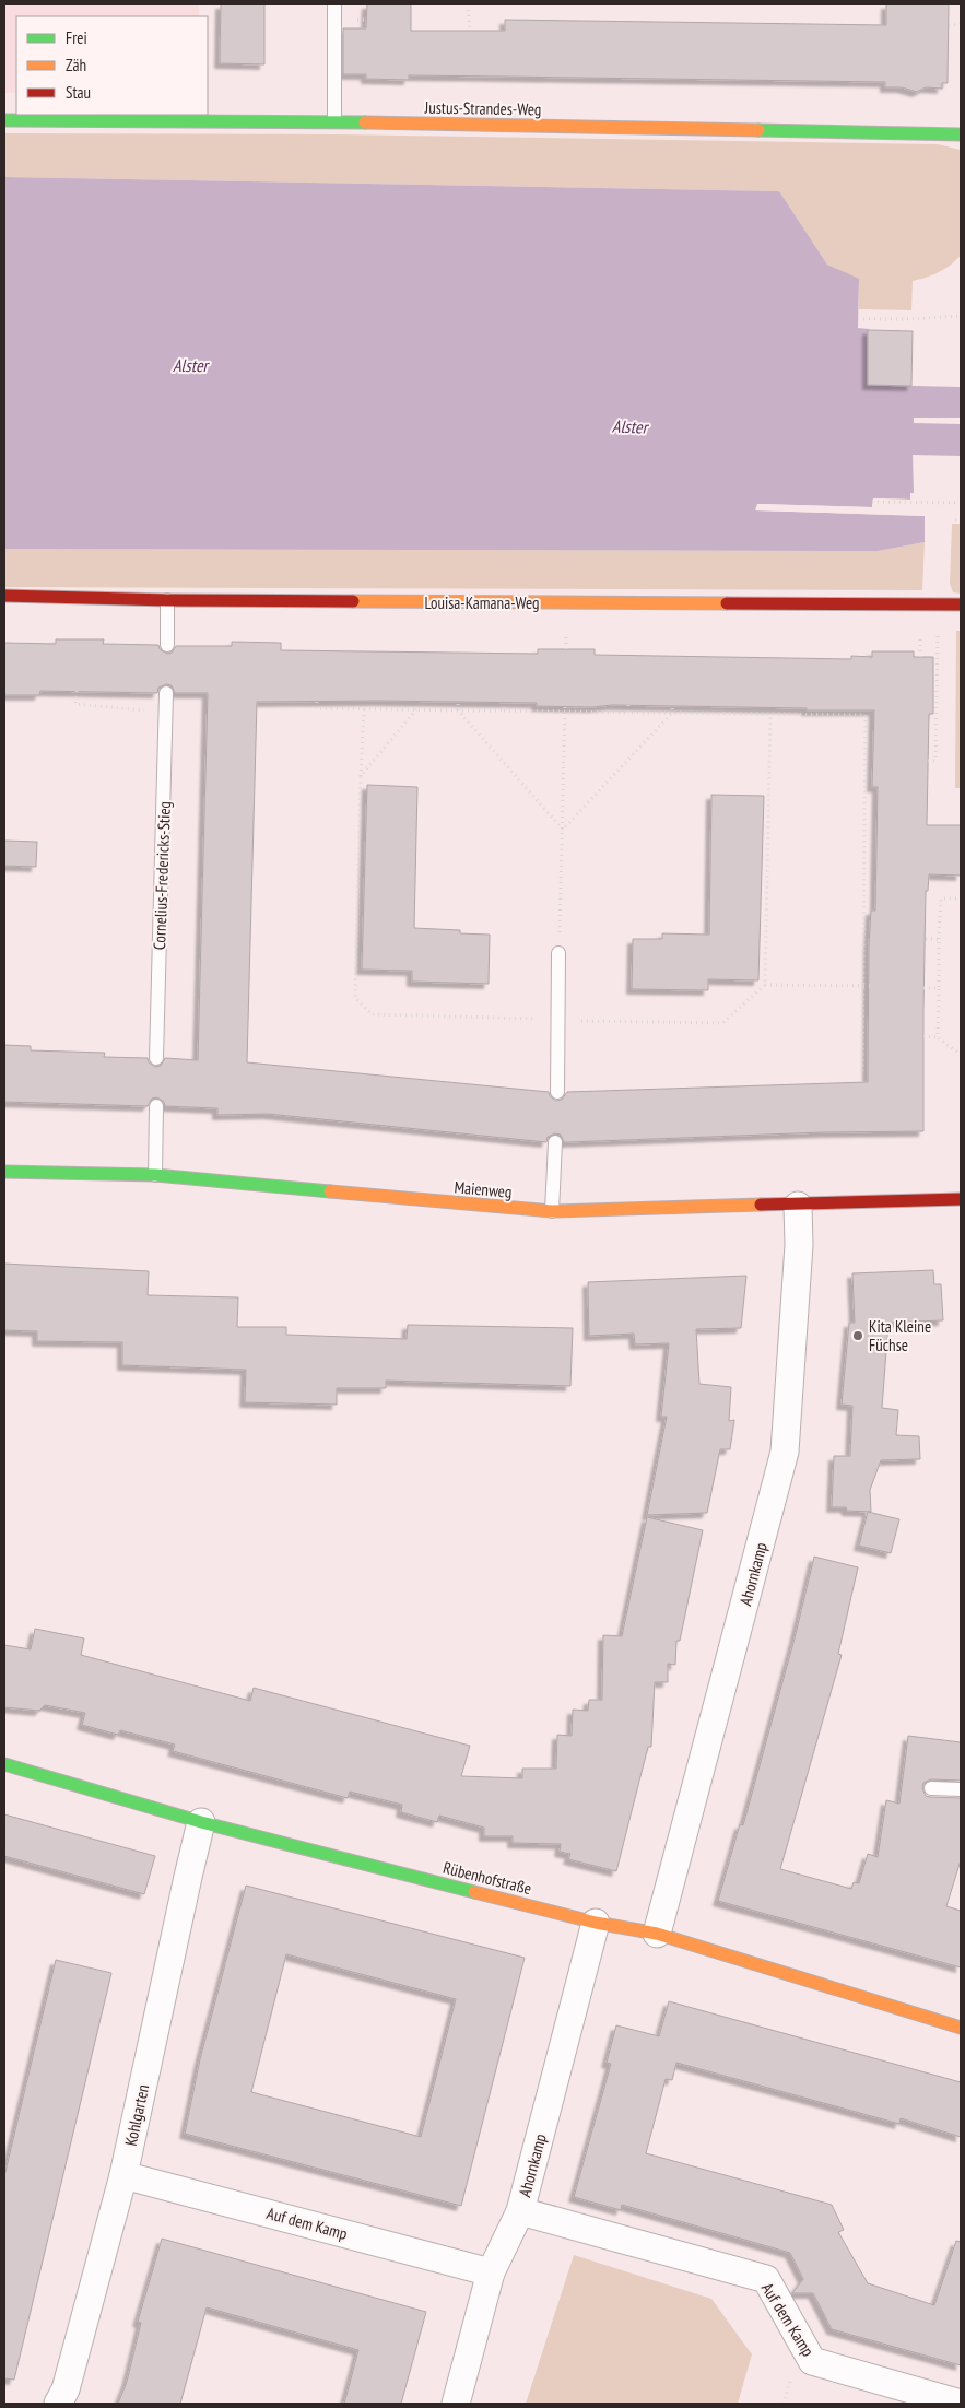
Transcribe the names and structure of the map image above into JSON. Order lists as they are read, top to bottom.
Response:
{
  "streets": {
    "street": [
      "Justus-Strandes-Weg",
      "Louisa-Kamana-Weg",
      "Maienweg",
      "Ahornkamp",
      "Rübenhofstraße",
      "Kohlgarten",
      "Auf dem Kamp"
    ],
    "lane": ["Cornelius-Fredericks-Stieg"]
  },
  "crossings": [
    ["Maienweg", "Ahornkamp"],
    ["Ahornkamp", "Rübenhofstraße"],
    ["Ahornkamp", "Auf dem Kamp"],
    ["Rübenhofstraße", "Kohlgarten"],
    ["Kohlgarten", "Auf dem Kamp"]
  ],
  "water": ["Alster"],
  "places": ["Kita Kleine Füchse"],
  "legend": ["Frei", "Zäh", "Stau"]
}
